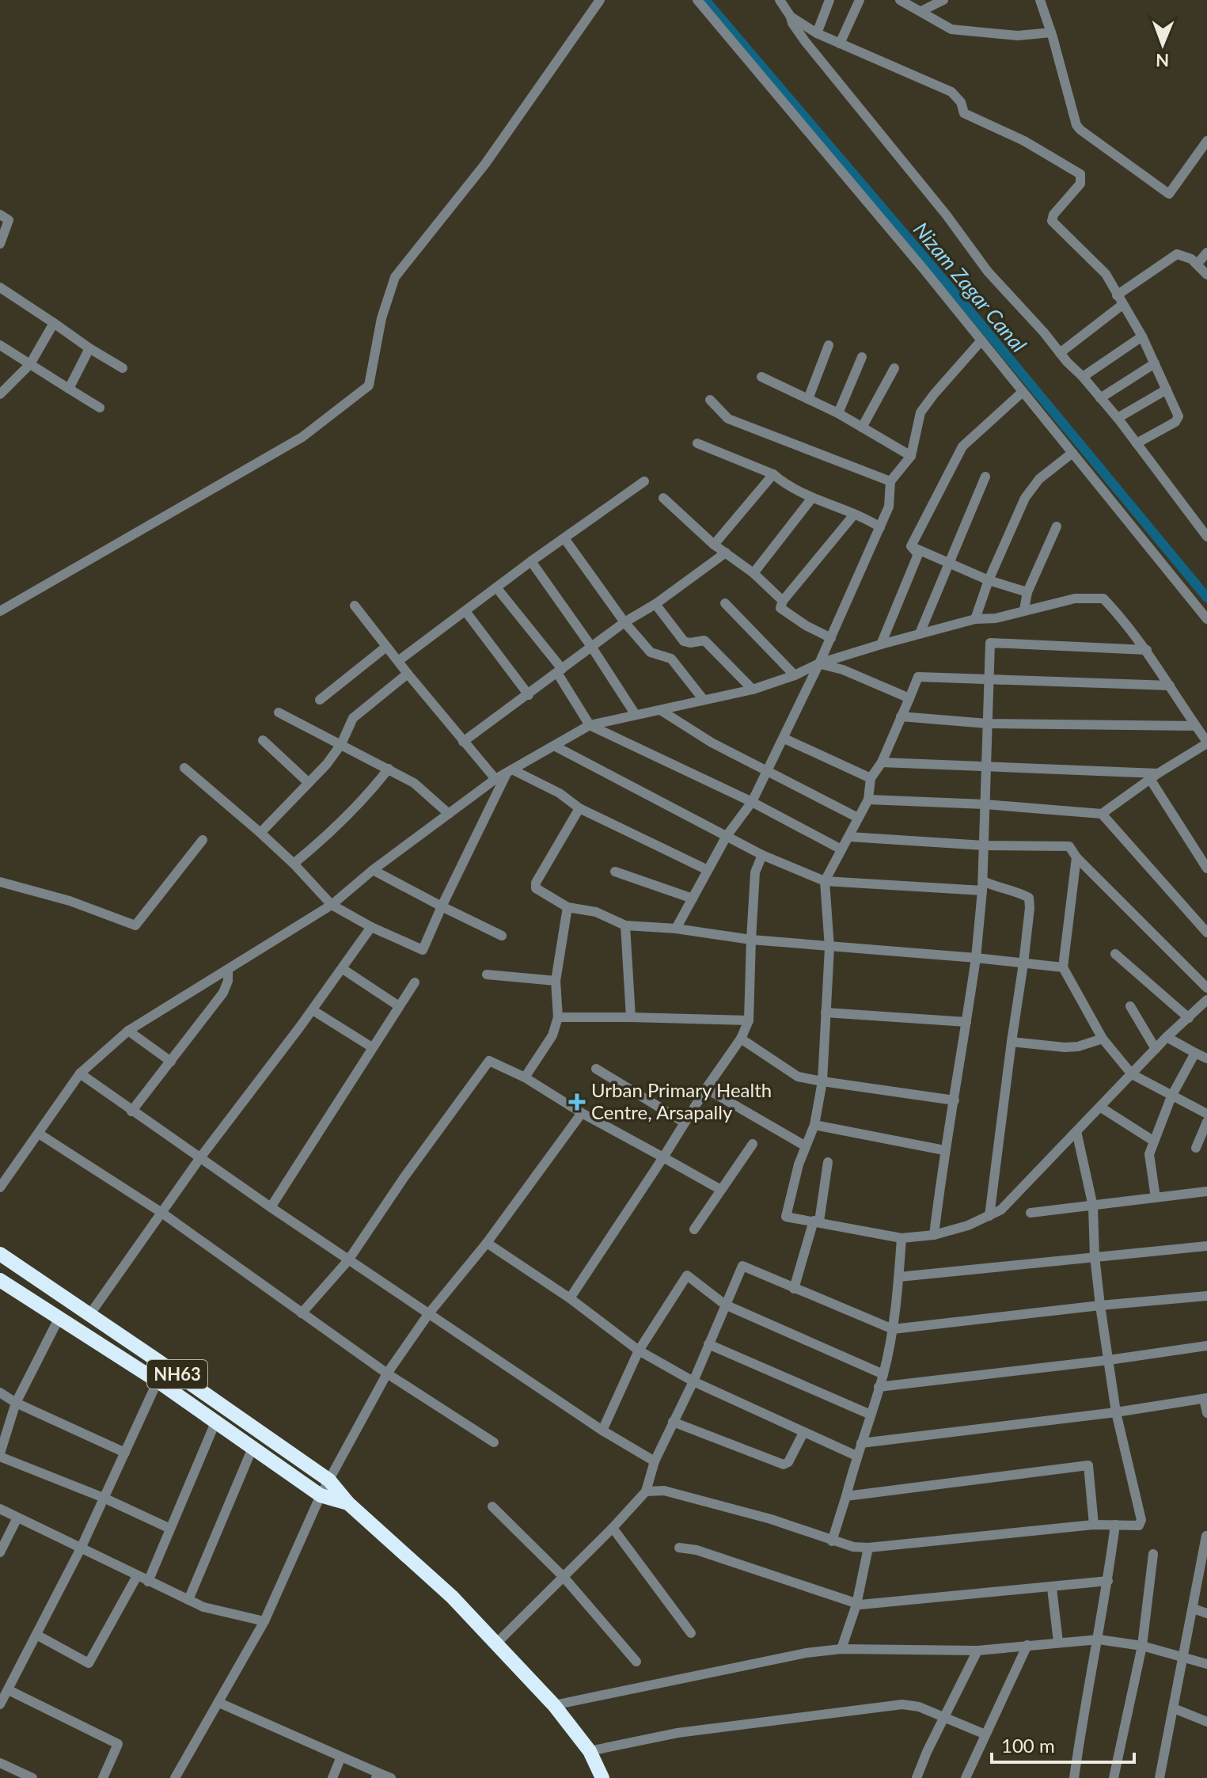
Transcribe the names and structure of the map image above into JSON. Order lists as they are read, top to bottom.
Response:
{
  "streets": {
    "highway": ["NH63"]
  },
  "water": ["Nizam Zagar Canal"],
  "places": {
    "health": ["Urban Primary Health Centre, Arsapally"]
  },
  "scale_bar": "100 m",
  "north": "bottom"
}
